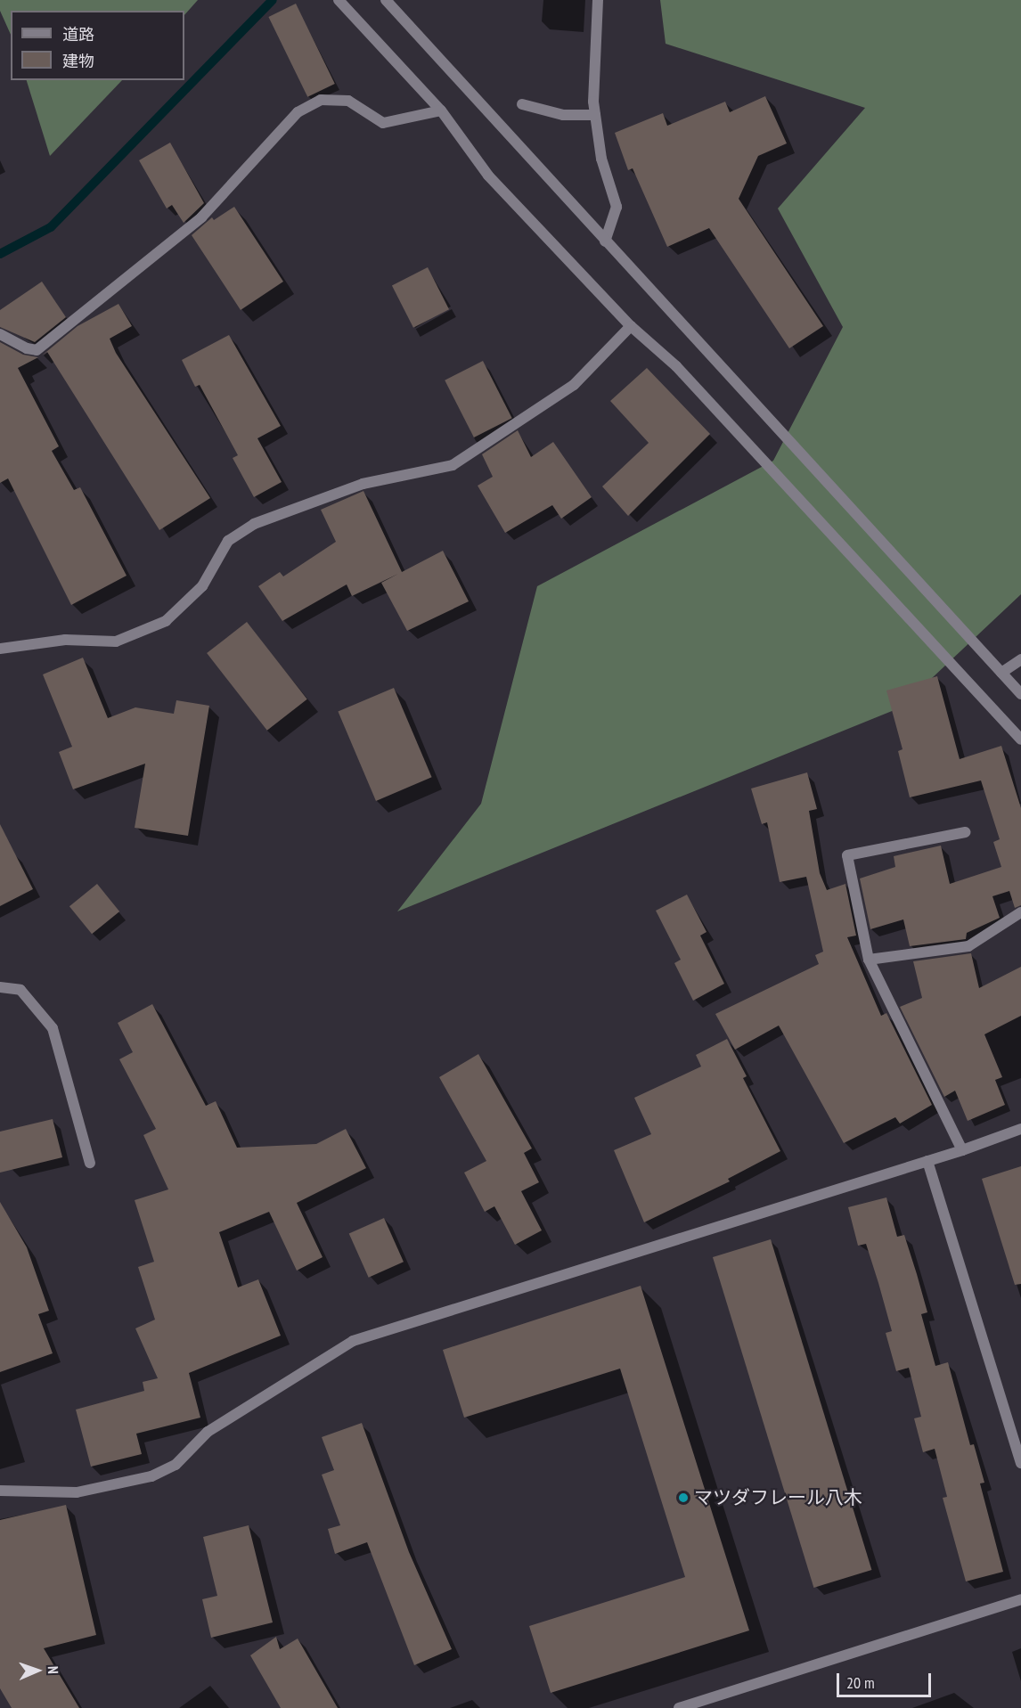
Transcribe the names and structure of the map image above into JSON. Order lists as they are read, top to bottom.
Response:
{
  "places": ["マツダフレール八木"],
  "legend": ["道路", "建物"],
  "scale_bar": "20 m",
  "north": "right"
}
